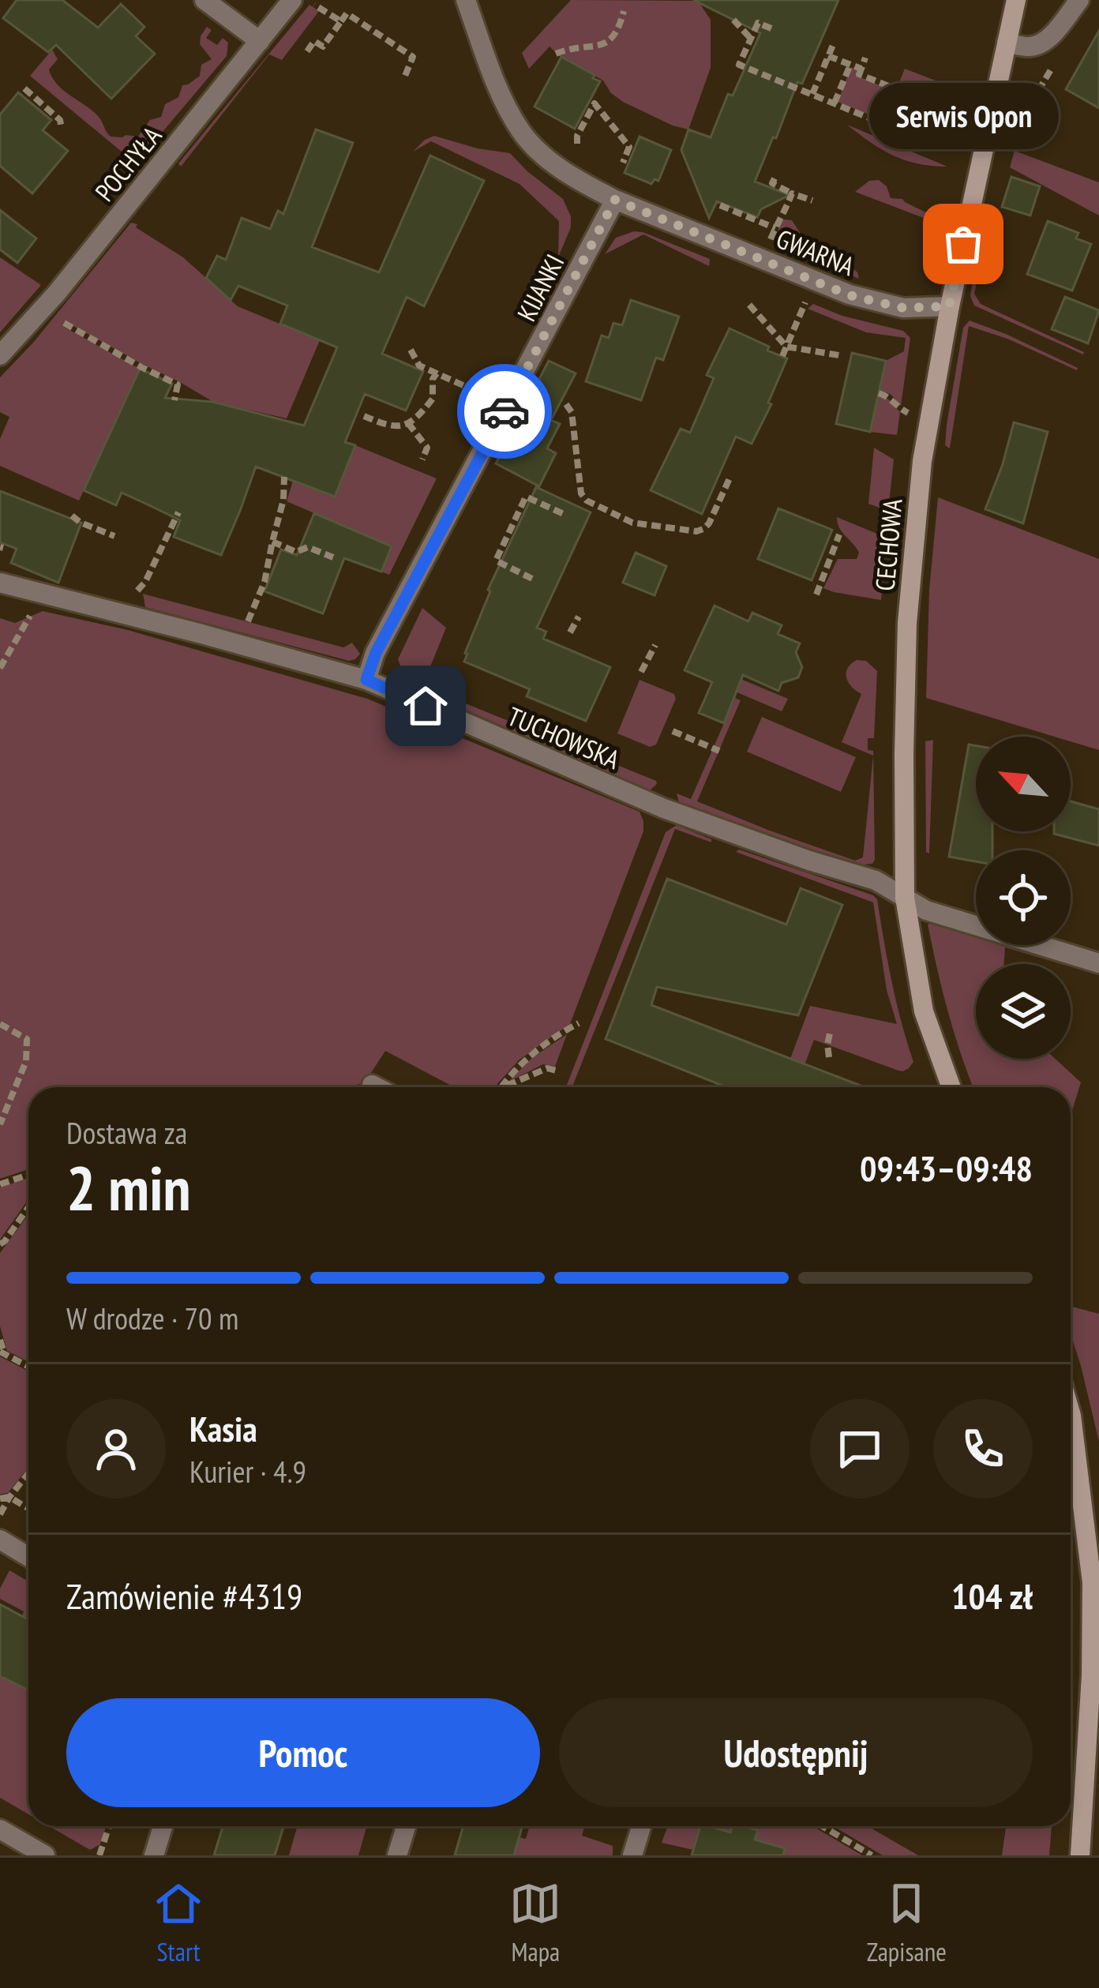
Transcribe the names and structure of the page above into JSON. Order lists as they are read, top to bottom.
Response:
{
  "streets": {
    "street": [
      "POCHYŁA",
      "GWARNA",
      "KIJANKI",
      "CECHOWA",
      "TUCHOWSKA"
    ]
  },
  "crossings": [
    ["GWARNA", "KIJANKI"],
    ["GWARNA", "CECHOWA"],
    ["KIJANKI", "TUCHOWSKA"],
    ["CECHOWA", "TUCHOWSKA"]
  ],
  "places": ["Serwis Opon"],
  "north": "top left",
  "page": {
    "bubble": "Serwis Opon",
    "heading": ["2 min", "Dostawa za", "09:43–09:48"],
    "panel": [
      "Kasia",
      "Kurier · 4.9",
      "Zamówienie #4319",
      "104 zł"
    ],
    "bar": "W drodze · 70 m",
    "buttons": ["Pomoc", "Udostępnij"],
    "tabs": ["Start", "Mapa", "Zapisane"]
  }
}
